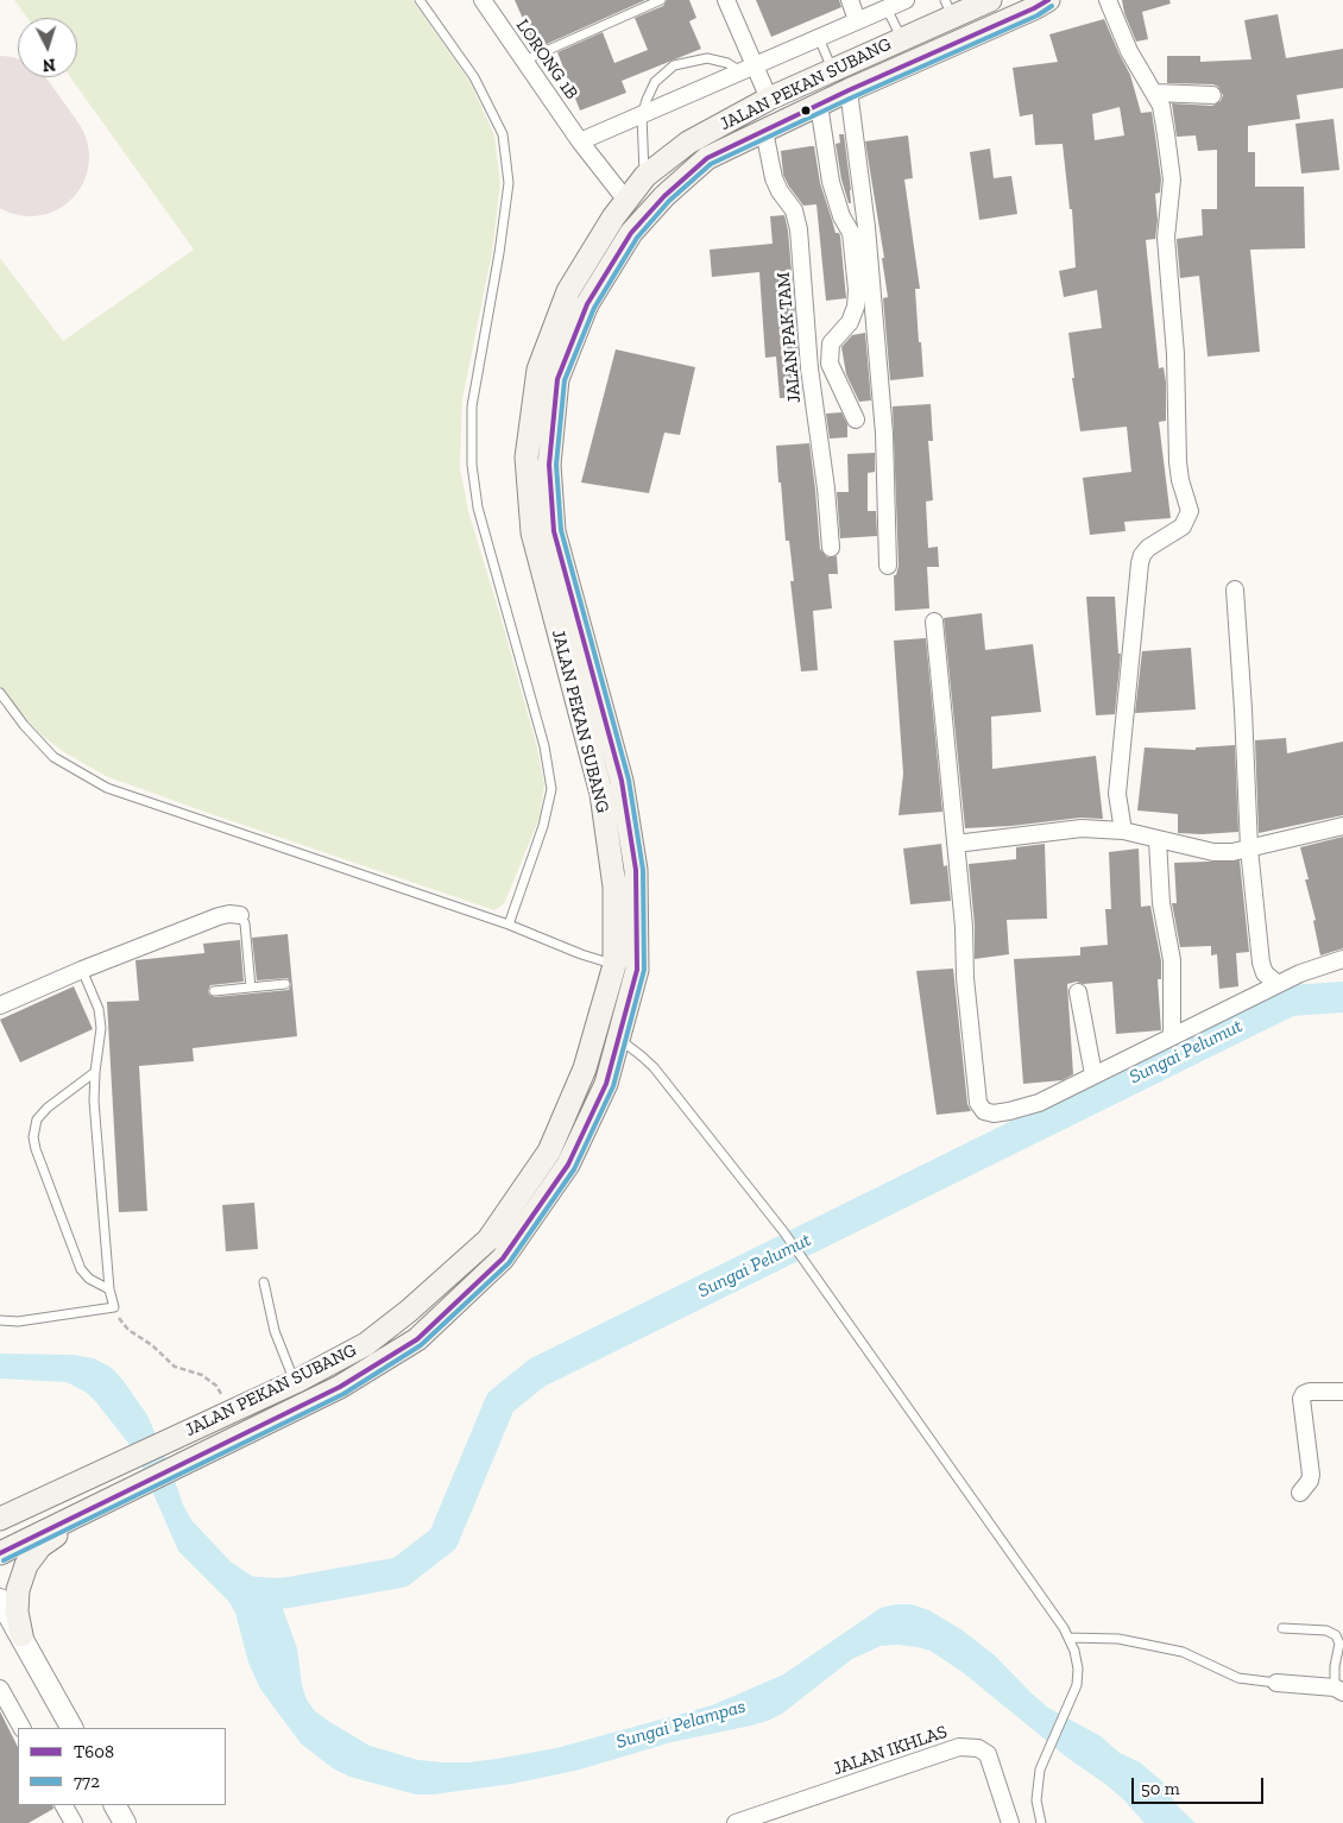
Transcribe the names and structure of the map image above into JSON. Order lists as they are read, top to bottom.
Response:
{
  "streets": {
    "main road": ["JALAN PEKAN SUBANG"],
    "street": ["LORONG 1B", "JALAN PAK TAM", "JALAN IKHLAS"]
  },
  "crossings": [
    ["LORONG 1B", "JALAN PEKAN SUBANG"],
    ["JALAN PEKAN SUBANG", "JALAN PAK TAM"]
  ],
  "water": ["Sungai Pelumut", "Sungai Pelampas"],
  "lines": ["transit line T608", "transit line 772"],
  "legend": ["T608", "772"],
  "scale_bar": "50 m",
  "north": "bottom"
}
